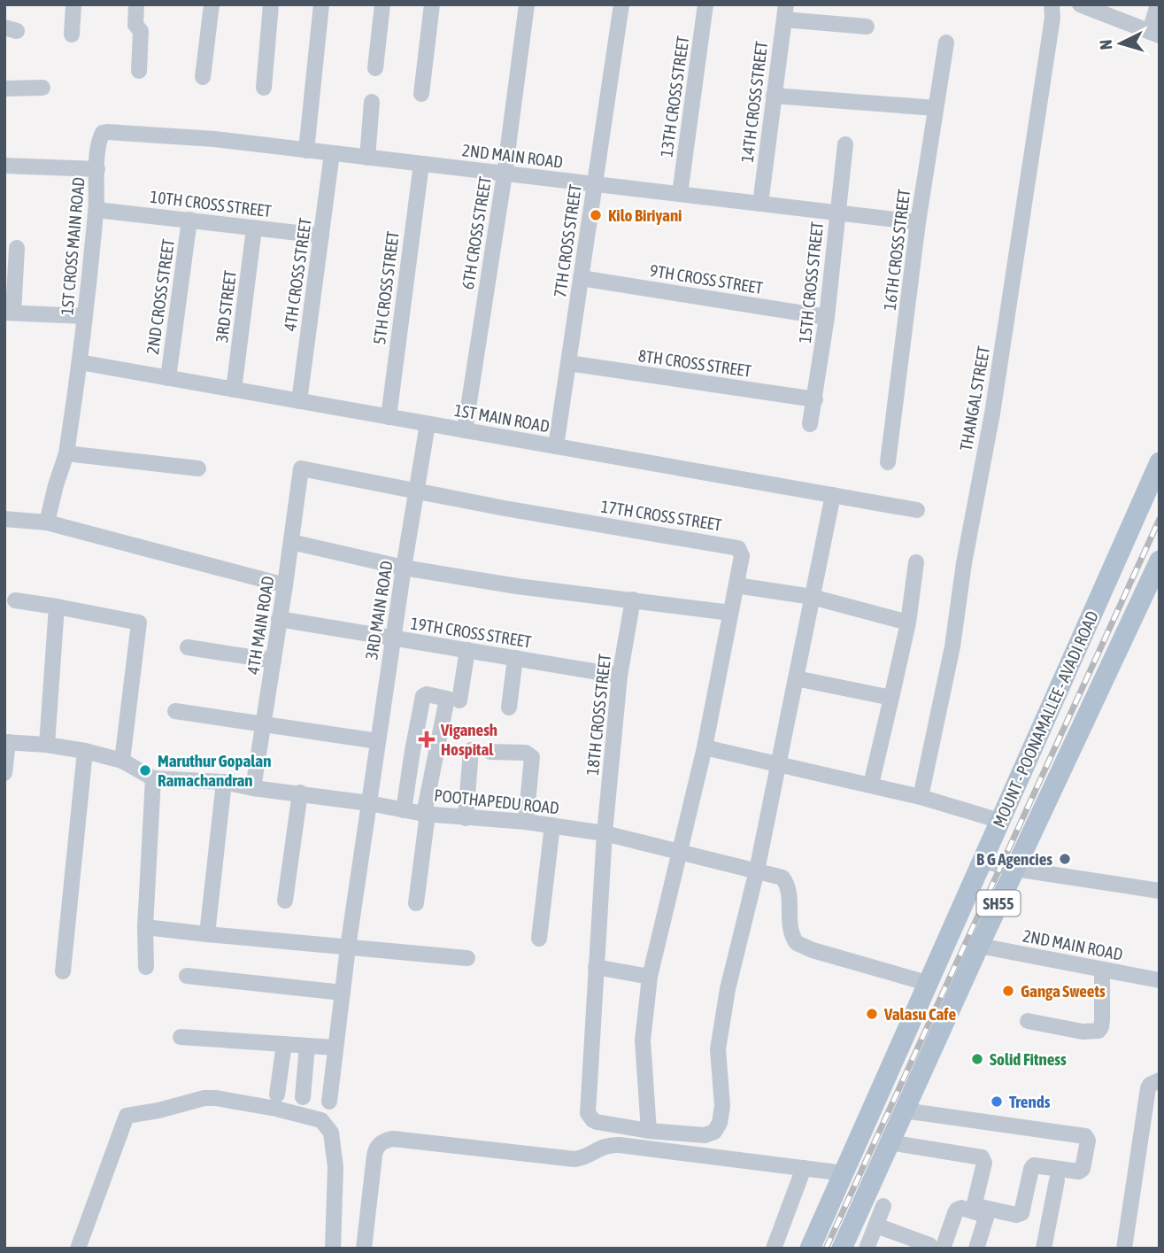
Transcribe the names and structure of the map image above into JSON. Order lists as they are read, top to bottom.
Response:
{
  "streets": {
    "main road": ["MOUNT - POONAMALLEE - AVADI ROAD", "SH55"],
    "street": [
      "13TH CROSS STREET",
      "14TH CROSS STREET",
      "2ND MAIN ROAD",
      "10TH CROSS STREET",
      "6TH CROSS STREET",
      "7TH CROSS STREET",
      "1ST CROSS MAIN ROAD",
      "16TH CROSS STREET",
      "4TH CROSS STREET",
      "9TH CROSS STREET",
      "15TH CROSS STREET",
      "5TH CROSS STREET",
      "2ND CROSS STREET",
      "3RD STREET",
      "8TH CROSS STREET",
      "THANGAL STREET",
      "1ST MAIN ROAD",
      "17TH CROSS STREET",
      "3RD MAIN ROAD",
      "4TH MAIN ROAD",
      "19TH CROSS STREET",
      "18TH CROSS STREET",
      "POOTHAPEDU ROAD"
    ]
  },
  "crossings": [
    ["13TH CROSS STREET", "2ND MAIN ROAD"],
    ["14TH CROSS STREET", "2ND MAIN ROAD"],
    ["2ND MAIN ROAD", "6TH CROSS STREET"],
    ["2ND MAIN ROAD", "7TH CROSS STREET"],
    ["2ND MAIN ROAD", "1ST CROSS MAIN ROAD"],
    ["2ND MAIN ROAD", "16TH CROSS STREET"],
    ["2ND MAIN ROAD", "4TH CROSS STREET"],
    ["2ND MAIN ROAD", "15TH CROSS STREET"],
    ["2ND MAIN ROAD", "5TH CROSS STREET"],
    ["2ND MAIN ROAD", "MOUNT - POONAMALLEE - AVADI ROAD"],
    ["10TH CROSS STREET", "1ST CROSS MAIN ROAD"],
    ["10TH CROSS STREET", "4TH CROSS STREET"],
    ["10TH CROSS STREET", "2ND CROSS STREET"],
    ["10TH CROSS STREET", "3RD STREET"],
    ["6TH CROSS STREET", "1ST MAIN ROAD"],
    ["7TH CROSS STREET", "9TH CROSS STREET"],
    ["7TH CROSS STREET", "8TH CROSS STREET"],
    ["7TH CROSS STREET", "1ST MAIN ROAD"],
    ["1ST CROSS MAIN ROAD", "1ST MAIN ROAD"],
    ["4TH CROSS STREET", "1ST MAIN ROAD"],
    ["9TH CROSS STREET", "15TH CROSS STREET"],
    ["15TH CROSS STREET", "8TH CROSS STREET"],
    ["5TH CROSS STREET", "1ST MAIN ROAD"],
    ["2ND CROSS STREET", "1ST MAIN ROAD"],
    ["3RD STREET", "1ST MAIN ROAD"],
    ["1ST MAIN ROAD", "3RD MAIN ROAD"],
    ["17TH CROSS STREET", "3RD MAIN ROAD"],
    ["17TH CROSS STREET", "4TH MAIN ROAD"],
    ["17TH CROSS STREET", "18TH CROSS STREET"],
    ["17TH CROSS STREET", "POOTHAPEDU ROAD"],
    ["3RD MAIN ROAD", "4TH MAIN ROAD"],
    ["3RD MAIN ROAD", "19TH CROSS STREET"],
    ["3RD MAIN ROAD", "POOTHAPEDU ROAD"],
    ["4TH MAIN ROAD", "19TH CROSS STREET"],
    ["4TH MAIN ROAD", "POOTHAPEDU ROAD"],
    ["19TH CROSS STREET", "18TH CROSS STREET"],
    ["18TH CROSS STREET", "POOTHAPEDU ROAD"],
    ["MOUNT - POONAMALLEE - AVADI ROAD", "POOTHAPEDU ROAD"]
  ],
  "places": {
    "other": [
      "Kilo Biriyani",
      "Maruthur Gopalan Ramachandran",
      "B G Agencies",
      "Ganga Sweets",
      "Valasu Cafe",
      "Solid Fitness",
      "Trends"
    ],
    "health": ["Viganesh Hospital"]
  },
  "north": "left"
}
